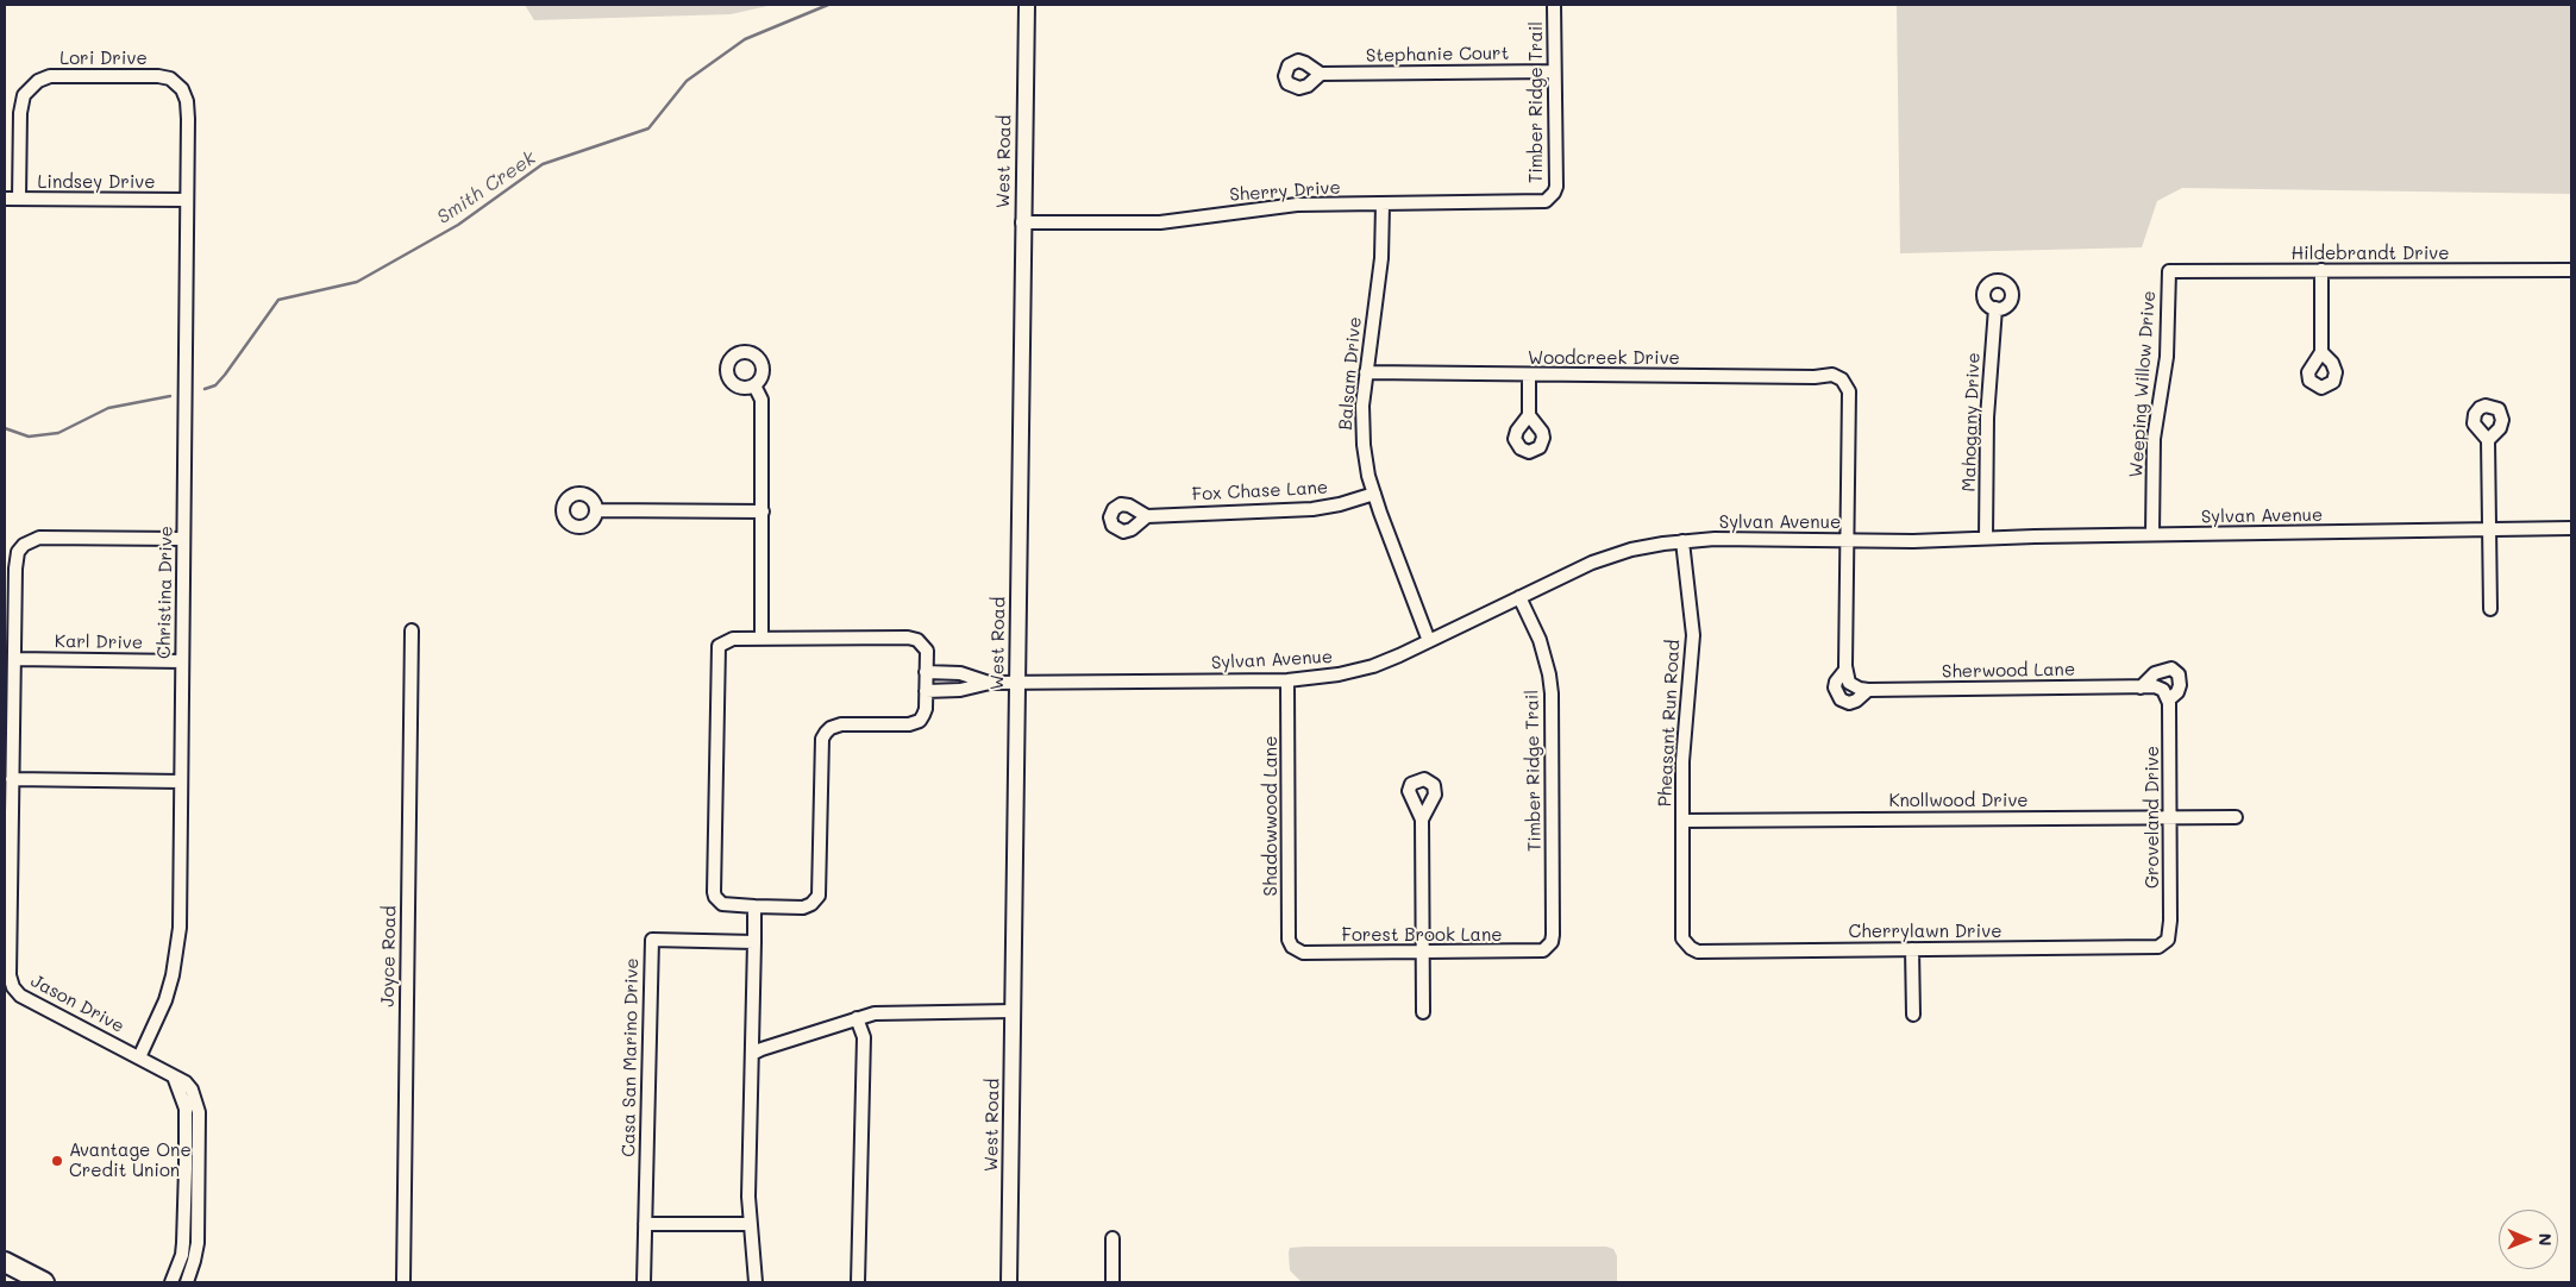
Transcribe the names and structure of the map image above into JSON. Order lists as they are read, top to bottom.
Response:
{
  "streets": {
    "street": [
      "Stephanie Court",
      "Lori Drive",
      "Timber Ridge Trail",
      "West Road",
      "Lindsey Drive",
      "Sherry Drive",
      "Hildebrandt Drive",
      "Woodcreek Drive",
      "Balsam Drive",
      "Weeping Willow Drive",
      "Mahogany Drive",
      "Fox Chase Lane",
      "Sylvan Avenue",
      "Christina Drive",
      "Karl Drive",
      "Sherwood Lane",
      "Pheasant Run Road",
      "Knollwood Drive",
      "Shadowwood Lane",
      "Groveland Drive",
      "Cherrylawn Drive",
      "Forest Brook Lane",
      "Joyce Road",
      "Jason Drive",
      "Casa San Marino Drive"
    ]
  },
  "crossings": [
    ["Stephanie Court", "Timber Ridge Trail"],
    ["Lori Drive", "Lindsey Drive"],
    ["Lori Drive", "Christina Drive"],
    ["Timber Ridge Trail", "Sherry Drive"],
    ["Timber Ridge Trail", "Sylvan Avenue"],
    ["Timber Ridge Trail", "Forest Brook Lane"],
    ["West Road", "Sherry Drive"],
    ["West Road", "Sylvan Avenue"],
    ["Lindsey Drive", "Christina Drive"],
    ["Sherry Drive", "Balsam Drive"],
    ["Hildebrandt Drive", "Weeping Willow Drive"],
    ["Woodcreek Drive", "Balsam Drive"],
    ["Woodcreek Drive", "Sylvan Avenue"],
    ["Balsam Drive", "Fox Chase Lane"],
    ["Balsam Drive", "Sylvan Avenue"],
    ["Weeping Willow Drive", "Sylvan Avenue"],
    ["Mahogany Drive", "Sylvan Avenue"],
    ["Sylvan Avenue", "Pheasant Run Road"],
    ["Sylvan Avenue", "Shadowwood Lane"],
    ["Christina Drive", "Karl Drive"],
    ["Christina Drive", "Jason Drive"],
    ["Karl Drive", "Jason Drive"],
    ["Sherwood Lane", "Groveland Drive"],
    ["Pheasant Run Road", "Knollwood Drive"],
    ["Pheasant Run Road", "Cherrylawn Drive"],
    ["Knollwood Drive", "Groveland Drive"],
    ["Shadowwood Lane", "Forest Brook Lane"],
    ["Groveland Drive", "Cherrylawn Drive"]
  ],
  "water": ["Smith Creek"],
  "places": ["Avantage One Credit Union"],
  "north": "right"
}
